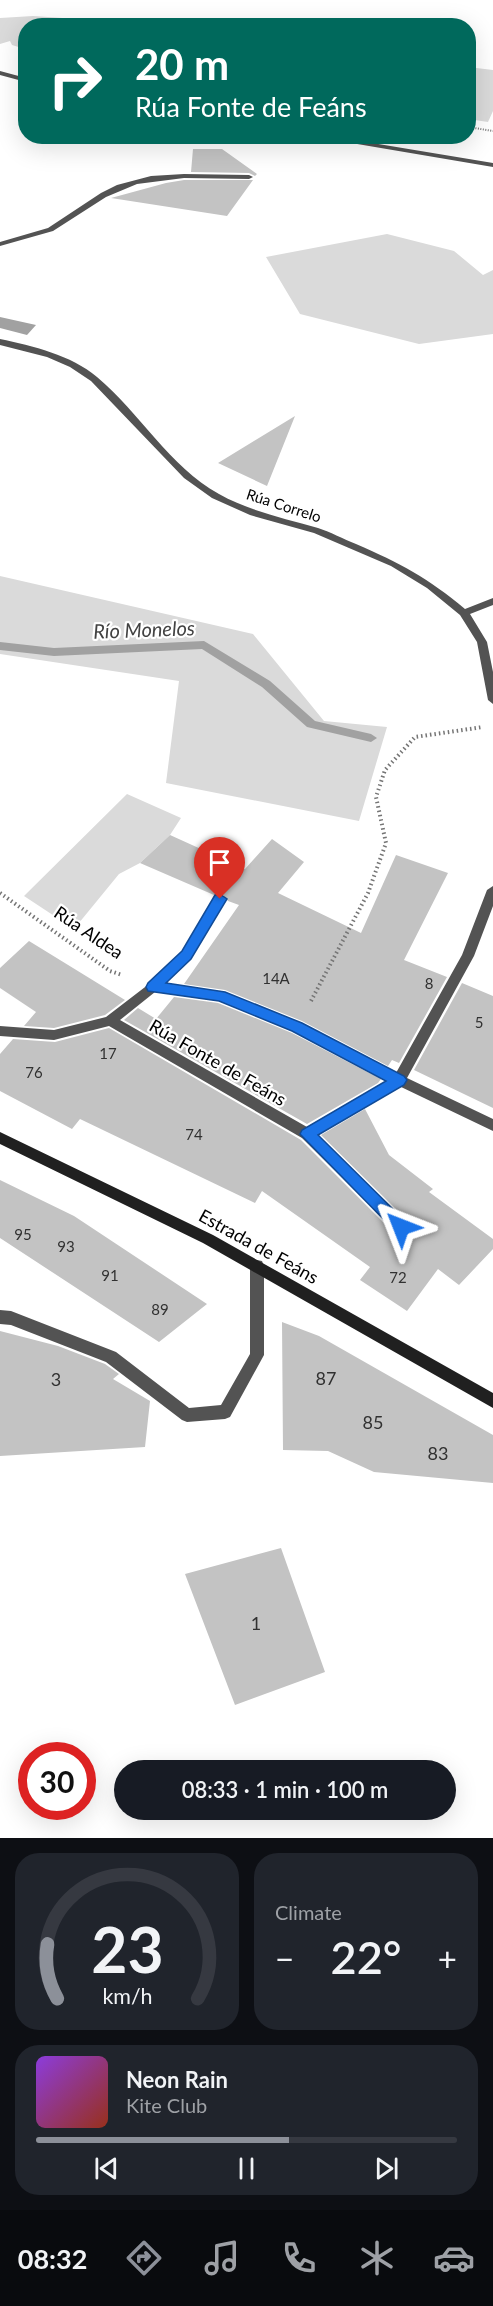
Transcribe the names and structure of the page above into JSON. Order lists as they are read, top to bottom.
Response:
{
  "streets": {
    "street": ["Rúa Correlo", "Rúa Fonte de Feáns", "Estrada de Feáns"],
    "path": ["Rúa Aldea"]
  },
  "crossings": [
    ["Rúa Aldea", "Rúa Fonte de Feáns"]
  ],
  "water": ["Río Monelos"],
  "house_numbers": [
    "14A",
    "8",
    "5",
    "17",
    "76",
    "74",
    "95",
    "93",
    "91",
    "72",
    "89",
    "87",
    "3",
    "85",
    "83",
    "1"
  ],
  "page": {
    "turn": ["20 m", "Rúa Fonte de Feáns"],
    "limit": "30",
    "trip": "08:33 · 1 min · 100 m",
    "tile": "Climate",
    "heat": ["−", "22°", "+"],
    "song": ["Neon Rain", "Kite Club"],
    "tabs": "08:32",
    "gauge": ["23", "km/h"]
  }
}
